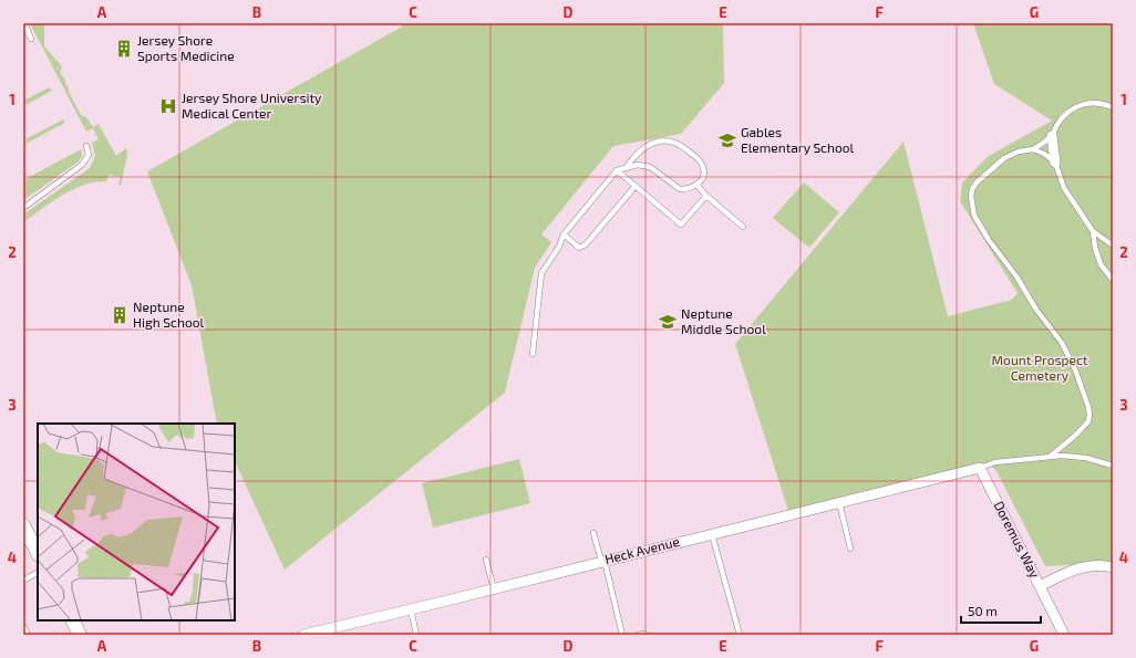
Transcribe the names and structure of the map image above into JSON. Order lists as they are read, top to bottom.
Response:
{
  "streets": {
    "street": ["Doremus Way", "Heck Avenue"]
  },
  "crossings": [
    ["Doremus Way", "Heck Avenue"]
  ],
  "parks": ["Mount Prospect Cemetery"],
  "places": {
    "building": ["Jersey Shore Sports Medicine", "Neptune High School"],
    "hospital": ["Jersey Shore University Medical Center"],
    "school or university": ["Gables Elementary School", "Neptune Middle School"]
  },
  "scale_bar": "50 m",
  "grid": {
    "columns": [
      "A",
      "B",
      "C",
      "D",
      "E",
      "F",
      "G"
    ],
    "rows": [
      "1",
      "2",
      "3",
      "4"
    ]
  }
}
